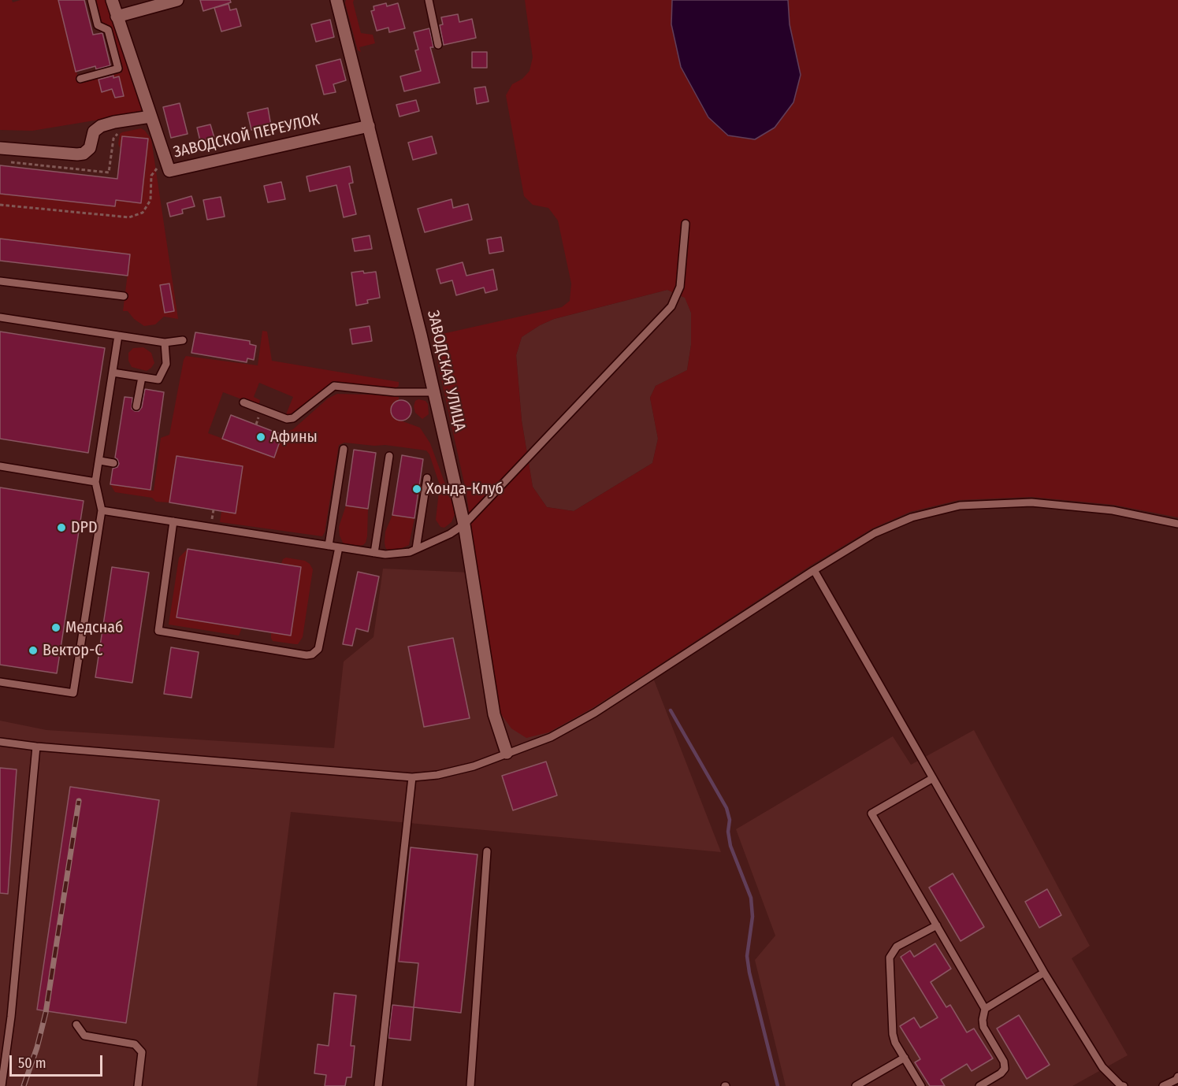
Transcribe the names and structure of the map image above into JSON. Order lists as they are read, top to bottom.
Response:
{
  "streets": {
    "street": ["ЗАВОДСКОЙ ПЕРЕУЛОК", "ЗАВОДСКАЯ УЛИЦА"]
  },
  "crossings": [
    ["ЗАВОДСКОЙ ПЕРЕУЛОК", "ЗАВОДСКАЯ УЛИЦА"]
  ],
  "places": [
    "Афины",
    "Хонда-Клуб",
    "DPD",
    "Медснаб",
    "Вектор-С"
  ],
  "scale_bar": "50 m"
}
